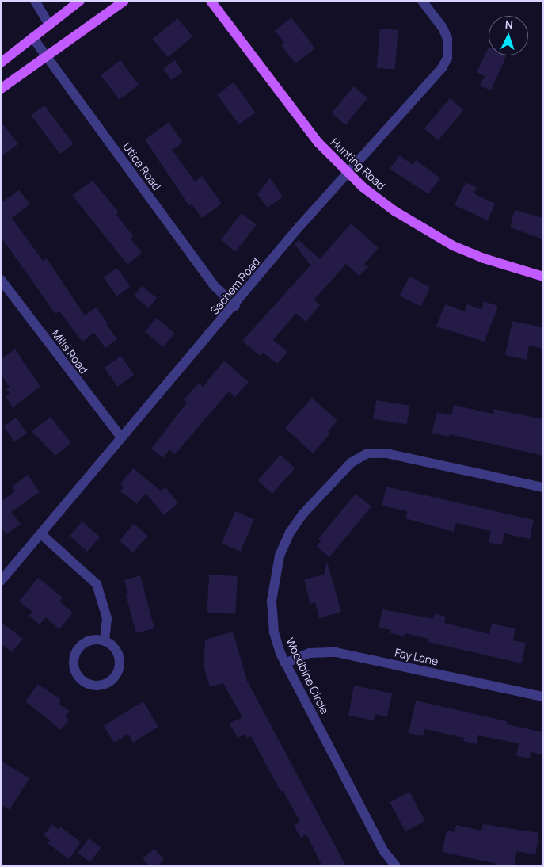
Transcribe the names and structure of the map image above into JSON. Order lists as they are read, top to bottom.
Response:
{
  "streets": {
    "main road": ["Hunting Road"],
    "street": [
      "Utica Road",
      "Sachem Road",
      "Mills Road",
      "Fay Lane",
      "Woodbine Circle"
    ]
  },
  "crossings": [
    ["Hunting Road", "Sachem Road"],
    ["Utica Road", "Sachem Road"],
    ["Sachem Road", "Mills Road"],
    ["Fay Lane", "Woodbine Circle"]
  ],
  "north": "top"
}
